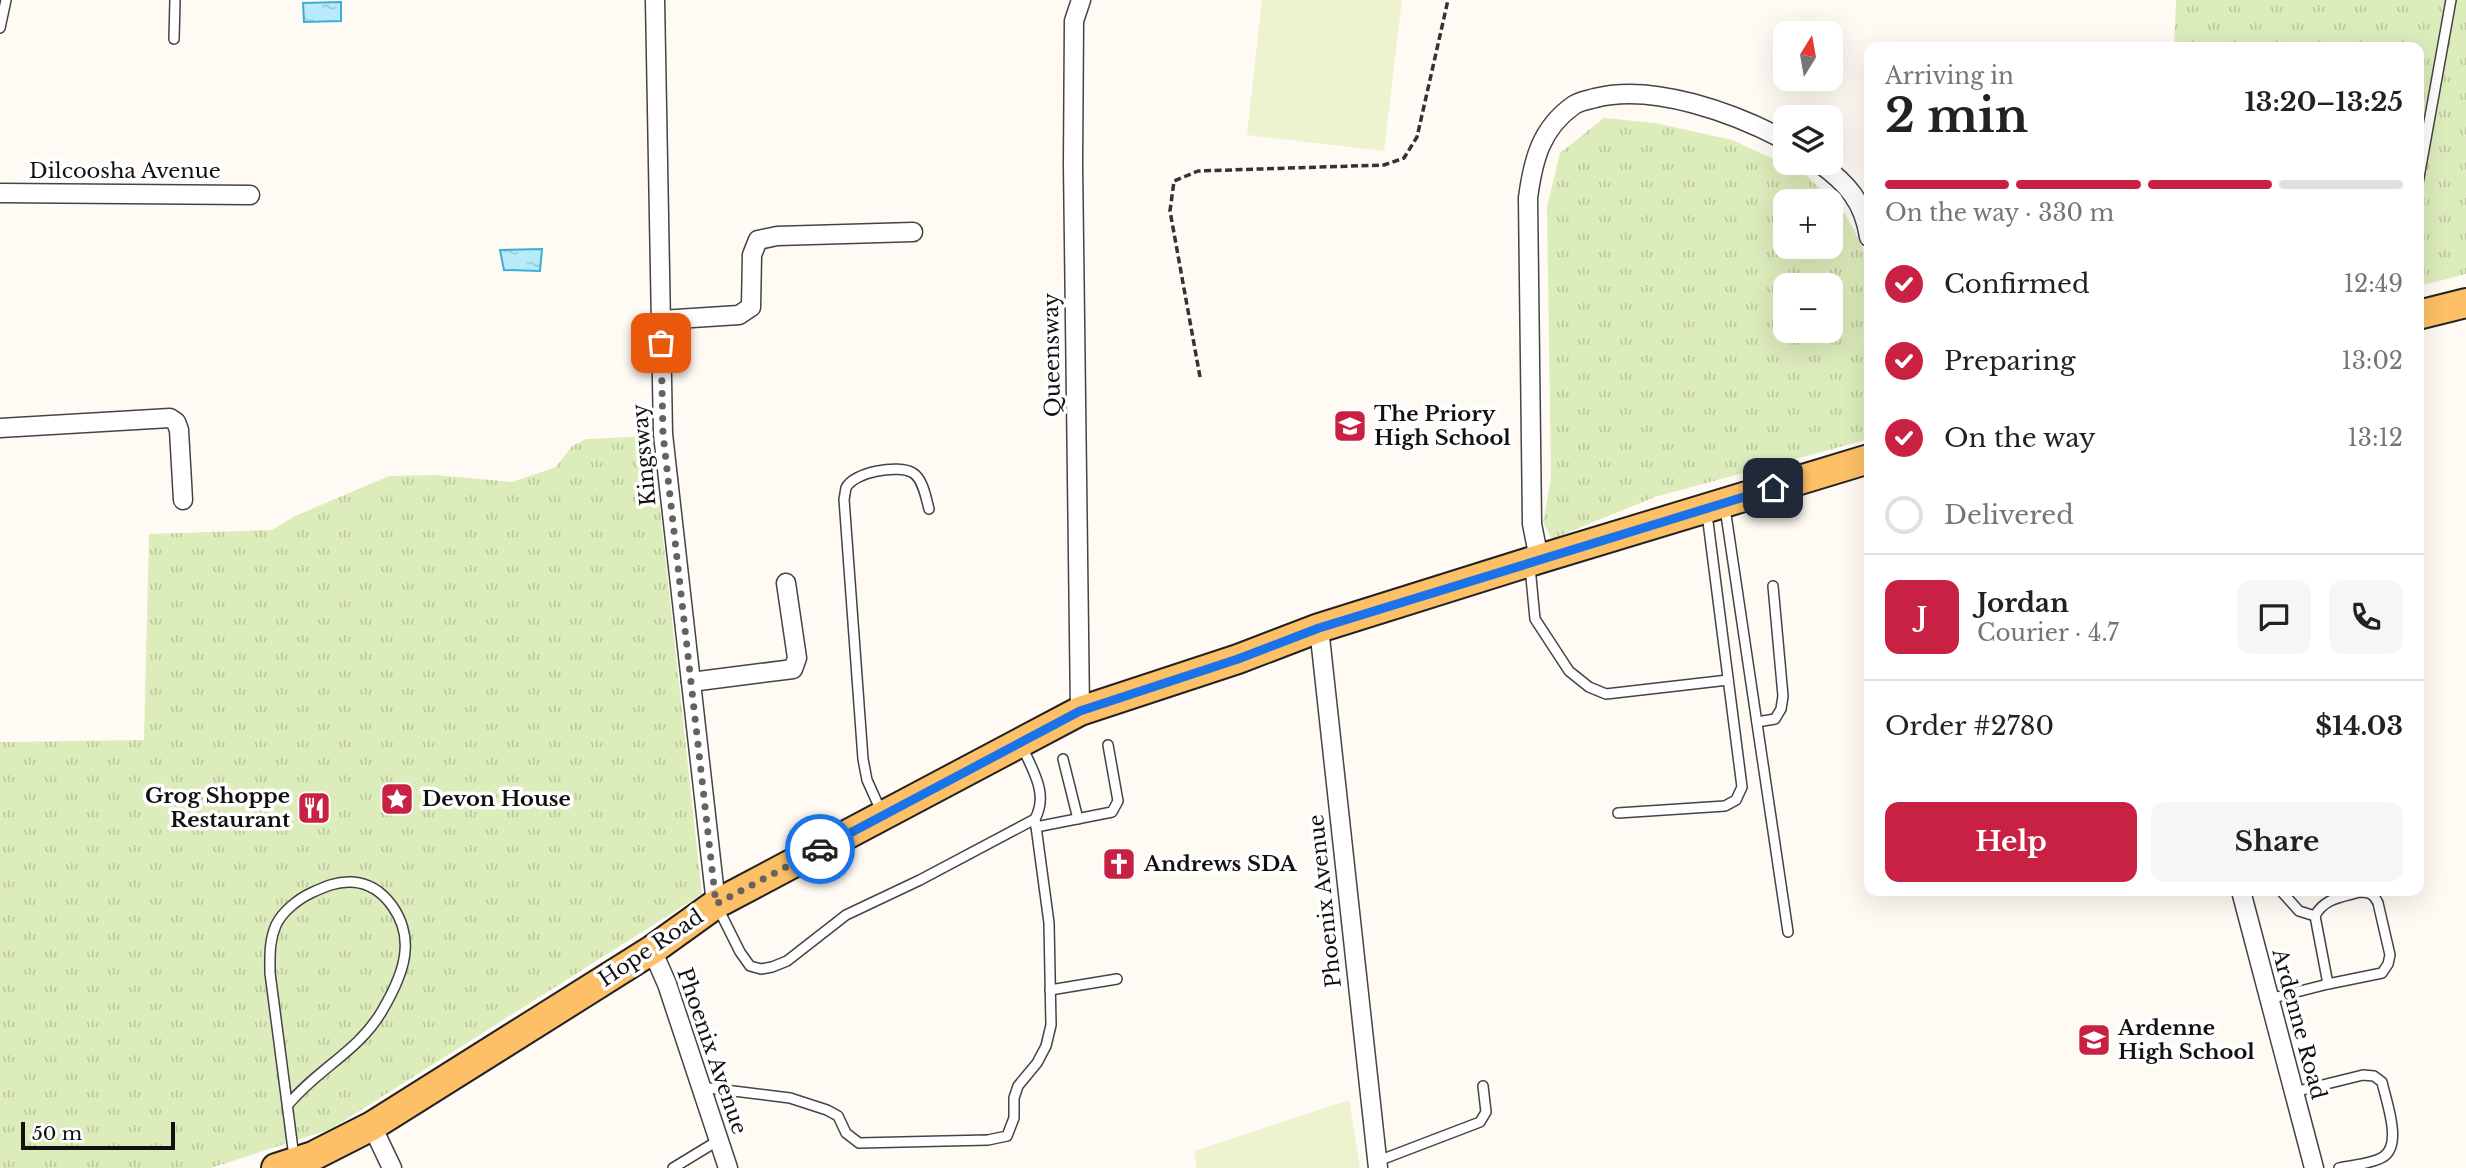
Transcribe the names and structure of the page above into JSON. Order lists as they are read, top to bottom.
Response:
{
  "streets": {
    "main road": ["Hope Road"],
    "street": [
      "Dilcoosha Avenue",
      "Queensway",
      "Kingsway",
      "Phoenix Avenue",
      "Ardenne Road"
    ]
  },
  "crossings": [
    ["Queensway", "Hope Road"],
    ["Kingsway", "Hope Road"],
    ["Phoenix Avenue", "Hope Road"]
  ],
  "places": {
    "school or university": ["The Priory High School", "Ardenne High School"],
    "place": ["Devon House"],
    "restaurant": ["Grog Shoppe Restaurant"],
    "church": ["Andrews SDA"]
  },
  "scale_bar": "50 m",
  "north": "top",
  "page": {
    "map_buttons": ["+", "−"],
    "heading": ["2 min", "Arriving in", "13:20–13:25"],
    "panel": [
      "Jordan",
      "Courier · 4.7",
      "Order #2780",
      "$14.03"
    ],
    "bar": "On the way · 330 m",
    "list": [
      ["Confirmed", "12:49"],
      ["Preparing", "13:02"],
      ["On the way", "13:12"],
      "Delivered"
    ],
    "round": "J",
    "buttons": ["Help", "Share"],
    "scale": "50 m"
  }
}
